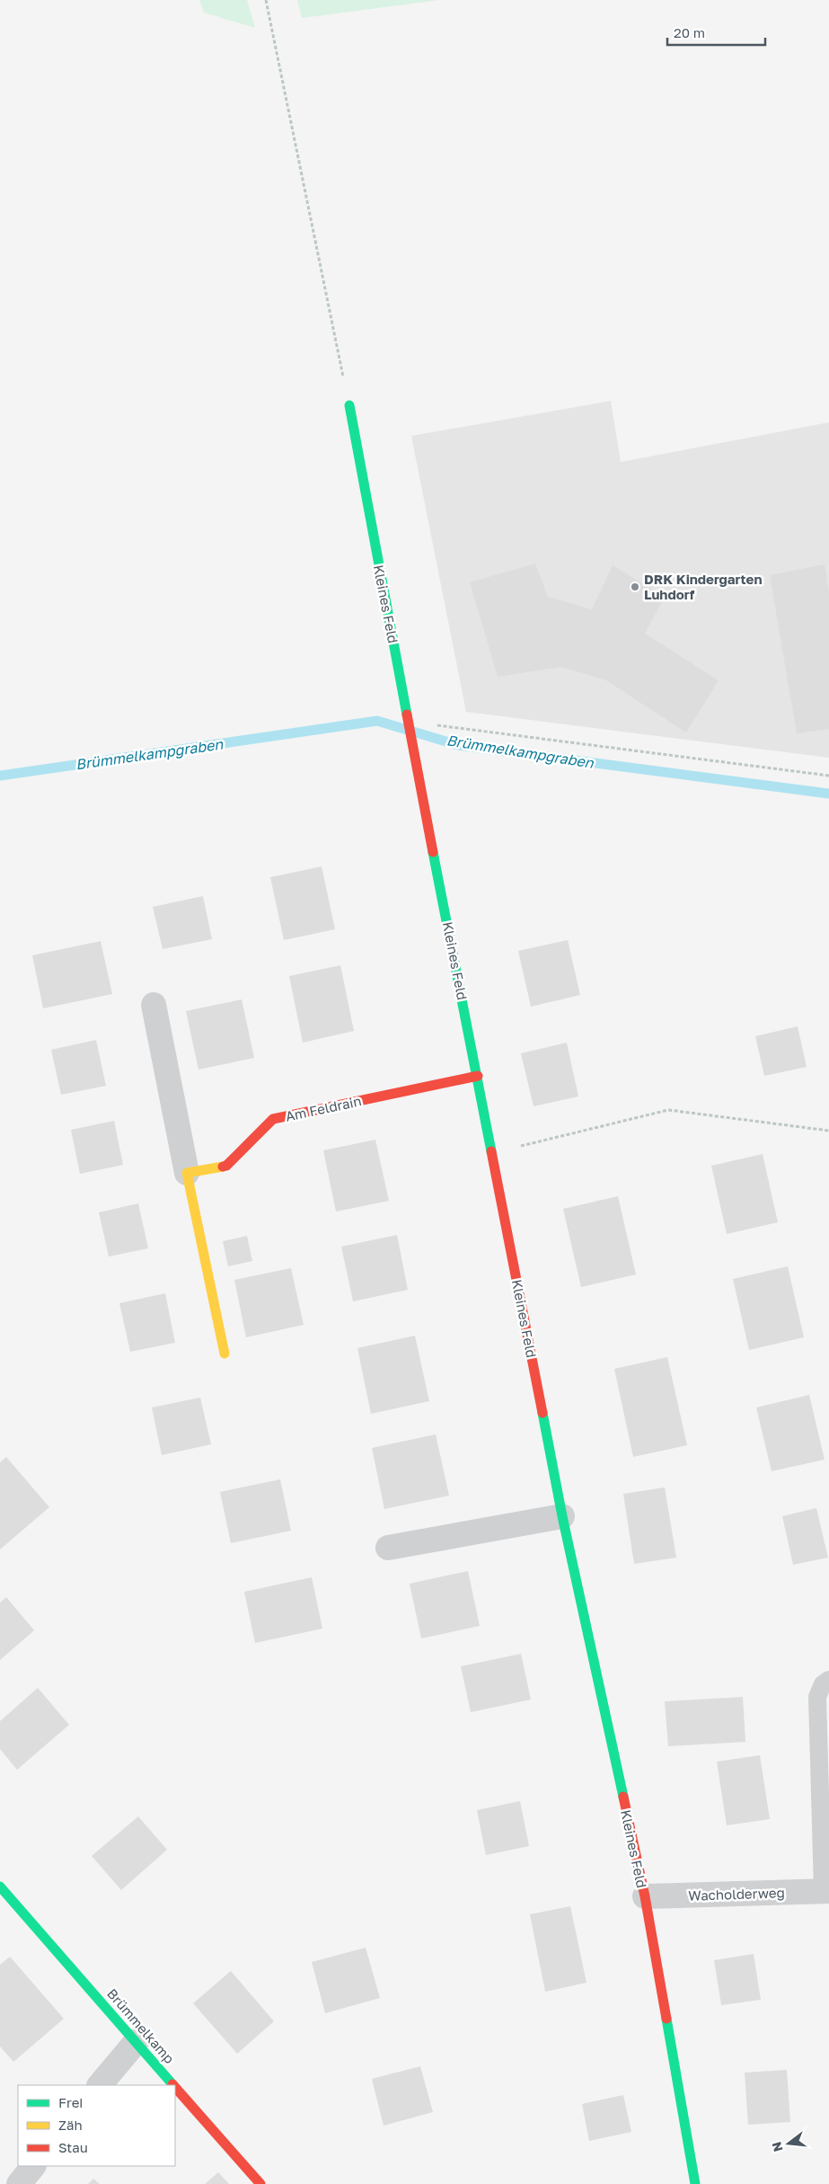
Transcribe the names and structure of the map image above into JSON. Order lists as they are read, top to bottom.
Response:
{
  "streets": {
    "street": [
      "Kleines Feld",
      "Am Feldrain",
      "Wacholderweg",
      "Brümmelkamp"
    ]
  },
  "crossings": [
    ["Kleines Feld", "Am Feldrain"],
    ["Kleines Feld", "Wacholderweg"]
  ],
  "water": ["Brümmelkampgraben"],
  "places": ["DRK Kindergarten Luhdorf"],
  "legend": ["Frei", "Zäh", "Stau"],
  "scale_bar": "20 m",
  "north": "left"
}
